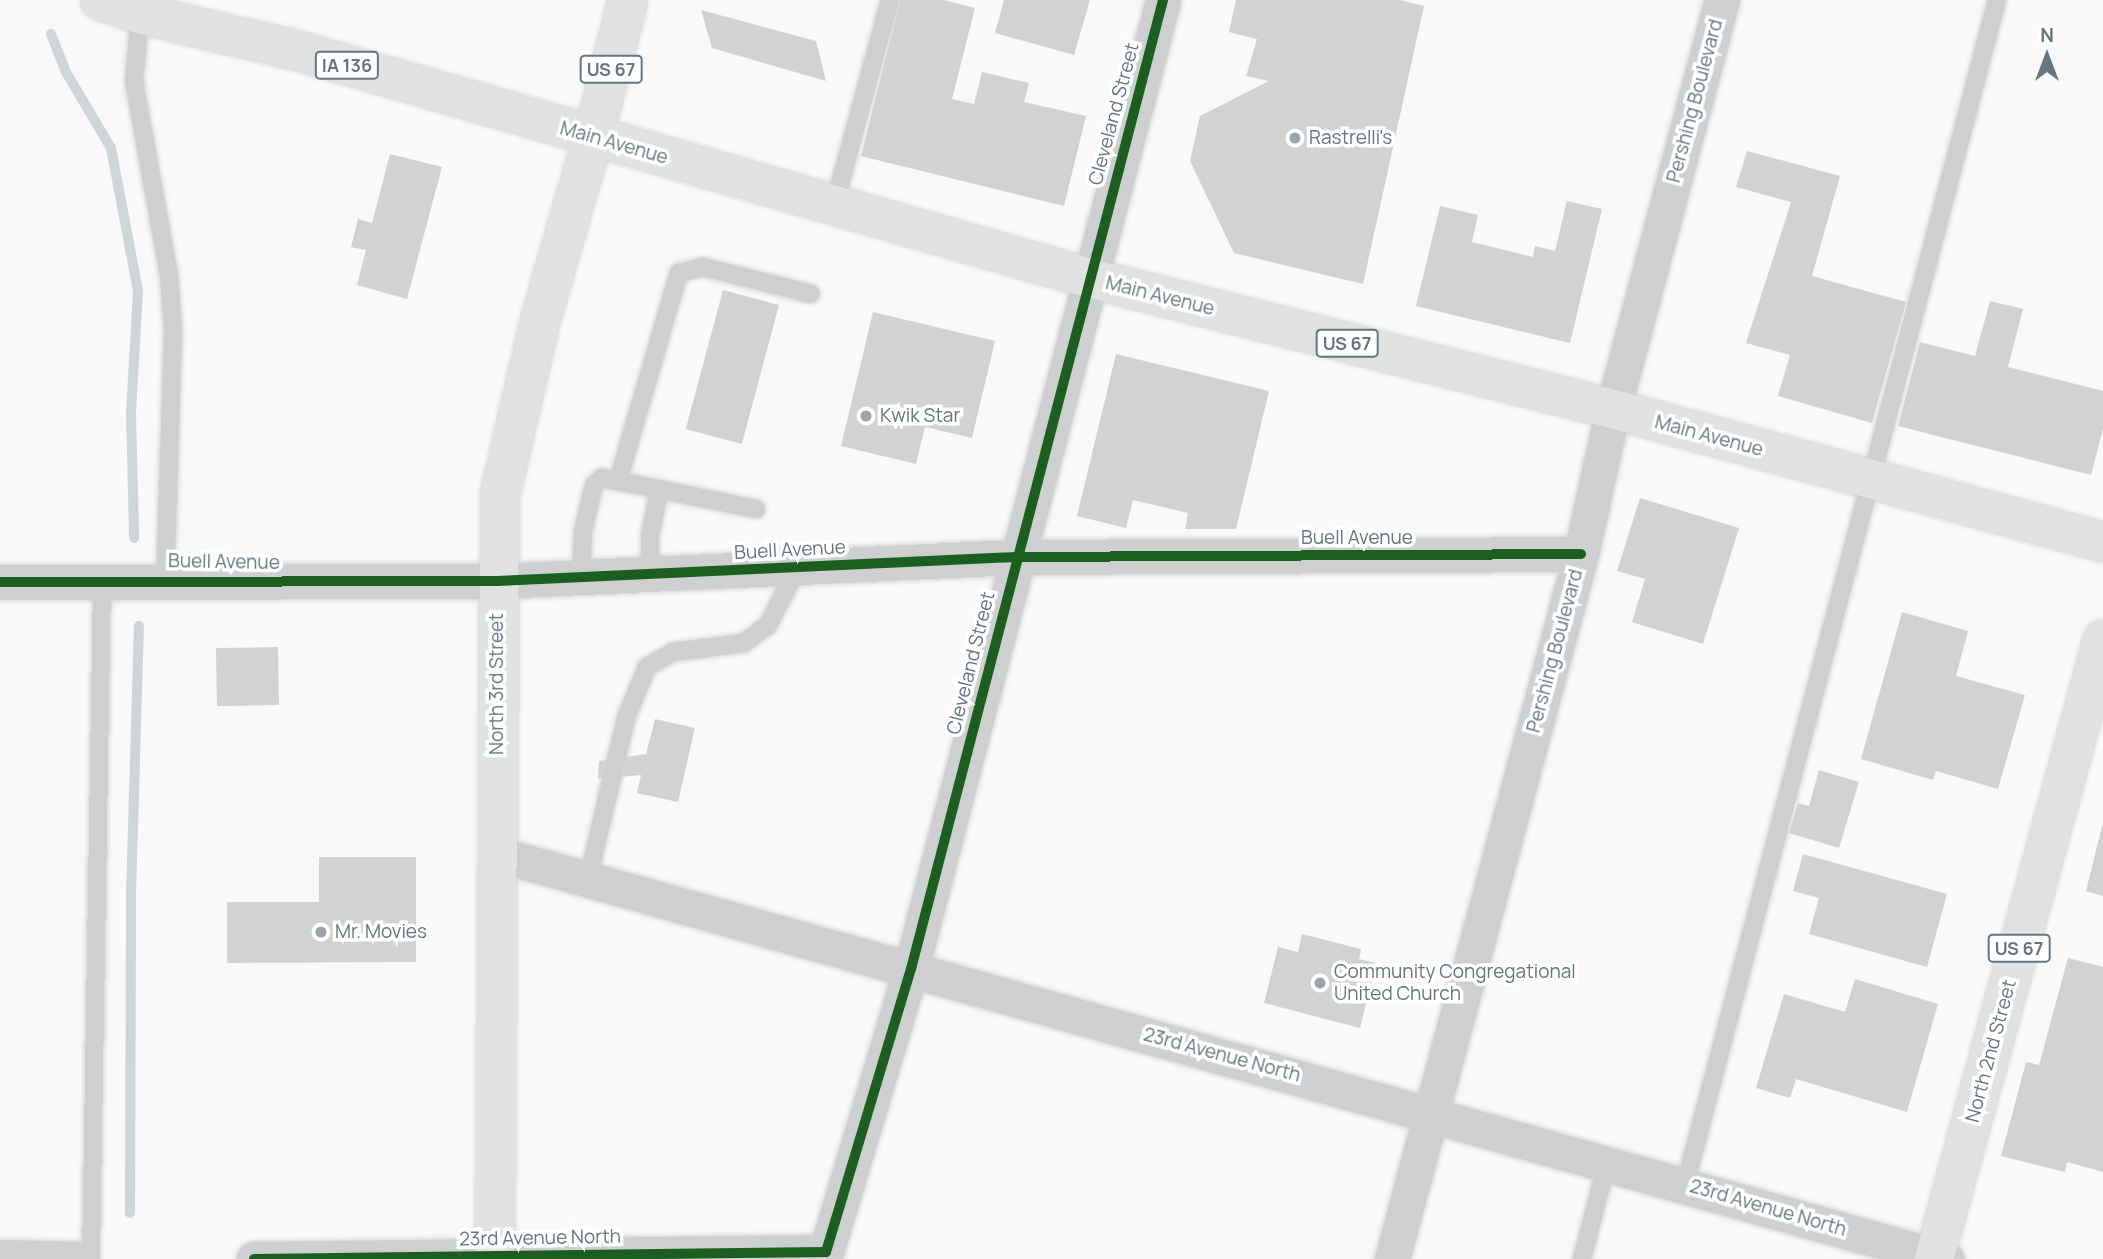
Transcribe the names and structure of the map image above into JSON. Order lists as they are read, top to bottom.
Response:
{
  "streets": {
    "main road": [
      "IA 136",
      "US 67",
      "Main Avenue",
      "North 3rd Street",
      "North 2nd Street"
    ],
    "street": [
      "Pershing Boulevard",
      "Cleveland Street",
      "Buell Avenue",
      "23rd Avenue North"
    ]
  },
  "crossings": [
    ["Pershing Boulevard", "Main Avenue"],
    ["Pershing Boulevard", "Buell Avenue"],
    ["Pershing Boulevard", "23rd Avenue North"],
    ["Cleveland Street", "Main Avenue"],
    ["Cleveland Street", "Buell Avenue"],
    ["Cleveland Street", "23rd Avenue North"],
    ["Main Avenue", "North 3rd Street"],
    ["Buell Avenue", "North 3rd Street"],
    ["North 3rd Street", "23rd Avenue North"],
    ["North 2nd Street", "23rd Avenue North"]
  ],
  "places": [
    "Rastrelli's",
    "Kwik Star",
    "Mr. Movies",
    "Community Congregational United Church"
  ],
  "north": "top"
}
